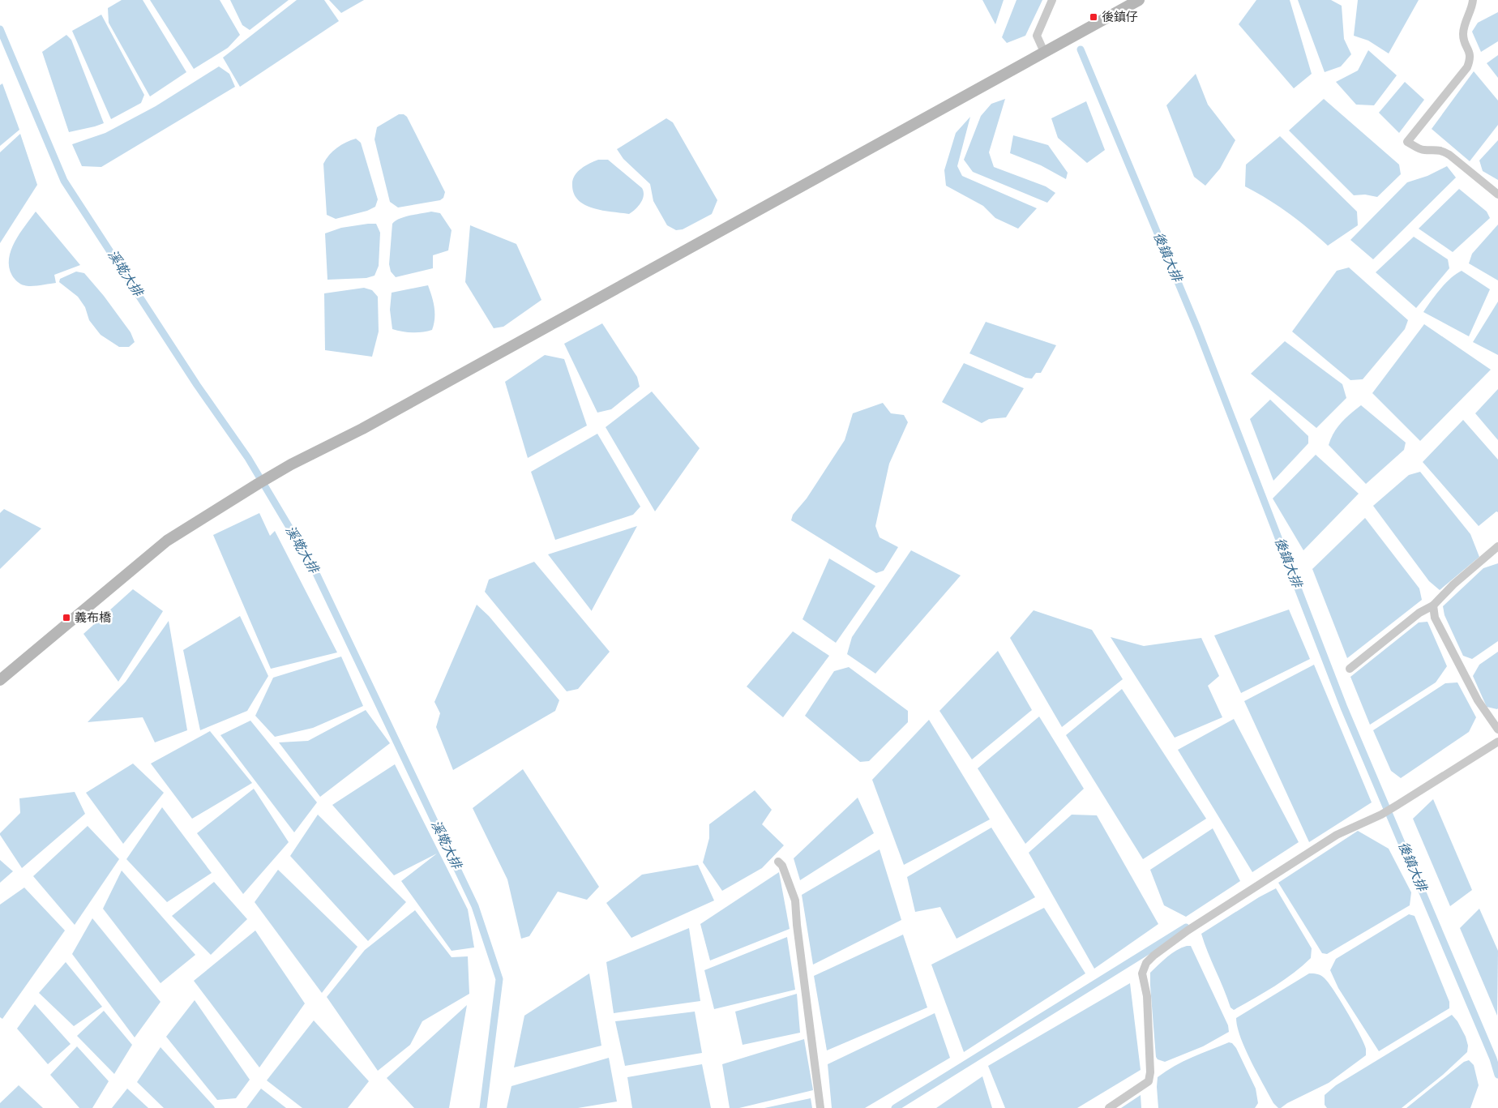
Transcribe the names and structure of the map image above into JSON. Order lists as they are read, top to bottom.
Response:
{
  "water": ["後鎮大排", "溪墘大排"],
  "places": {
    "transit": ["後鎮仔", "義布橋"]
  }
}
